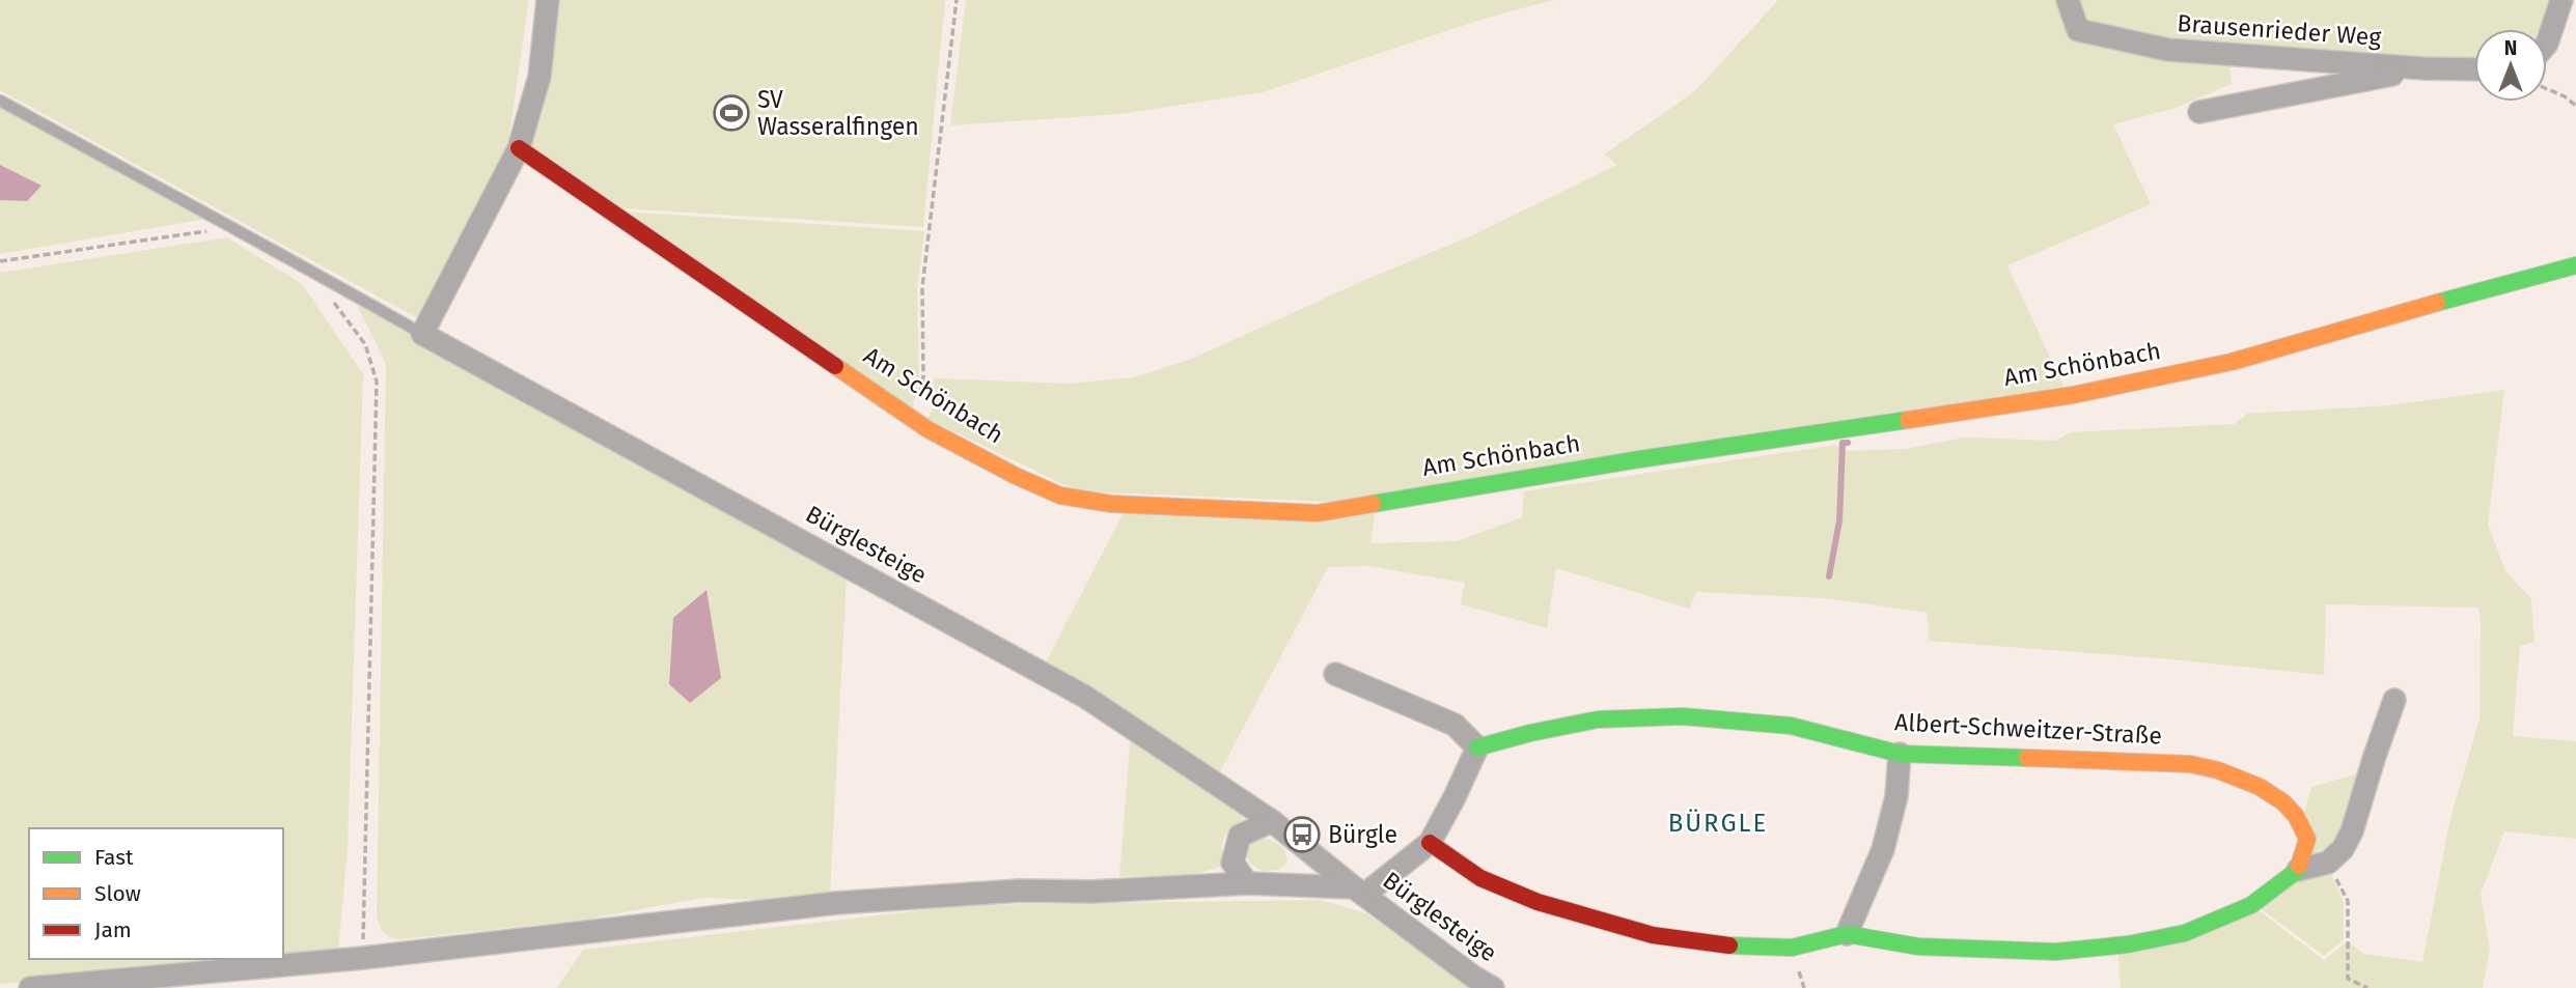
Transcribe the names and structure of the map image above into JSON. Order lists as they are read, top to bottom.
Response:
{
  "streets": {
    "street": [
      "Brausenrieder Weg",
      "Am Schönbach",
      "Bürglesteige",
      "Albert-Schweitzer-Straße"
    ]
  },
  "districts": ["BÜRGLE"],
  "places": {
    "sports": ["SV Wasseralfingen"],
    "bus stop": ["Bürgle"]
  },
  "legend": ["Fast", "Slow", "Jam"],
  "north": "top"
}
